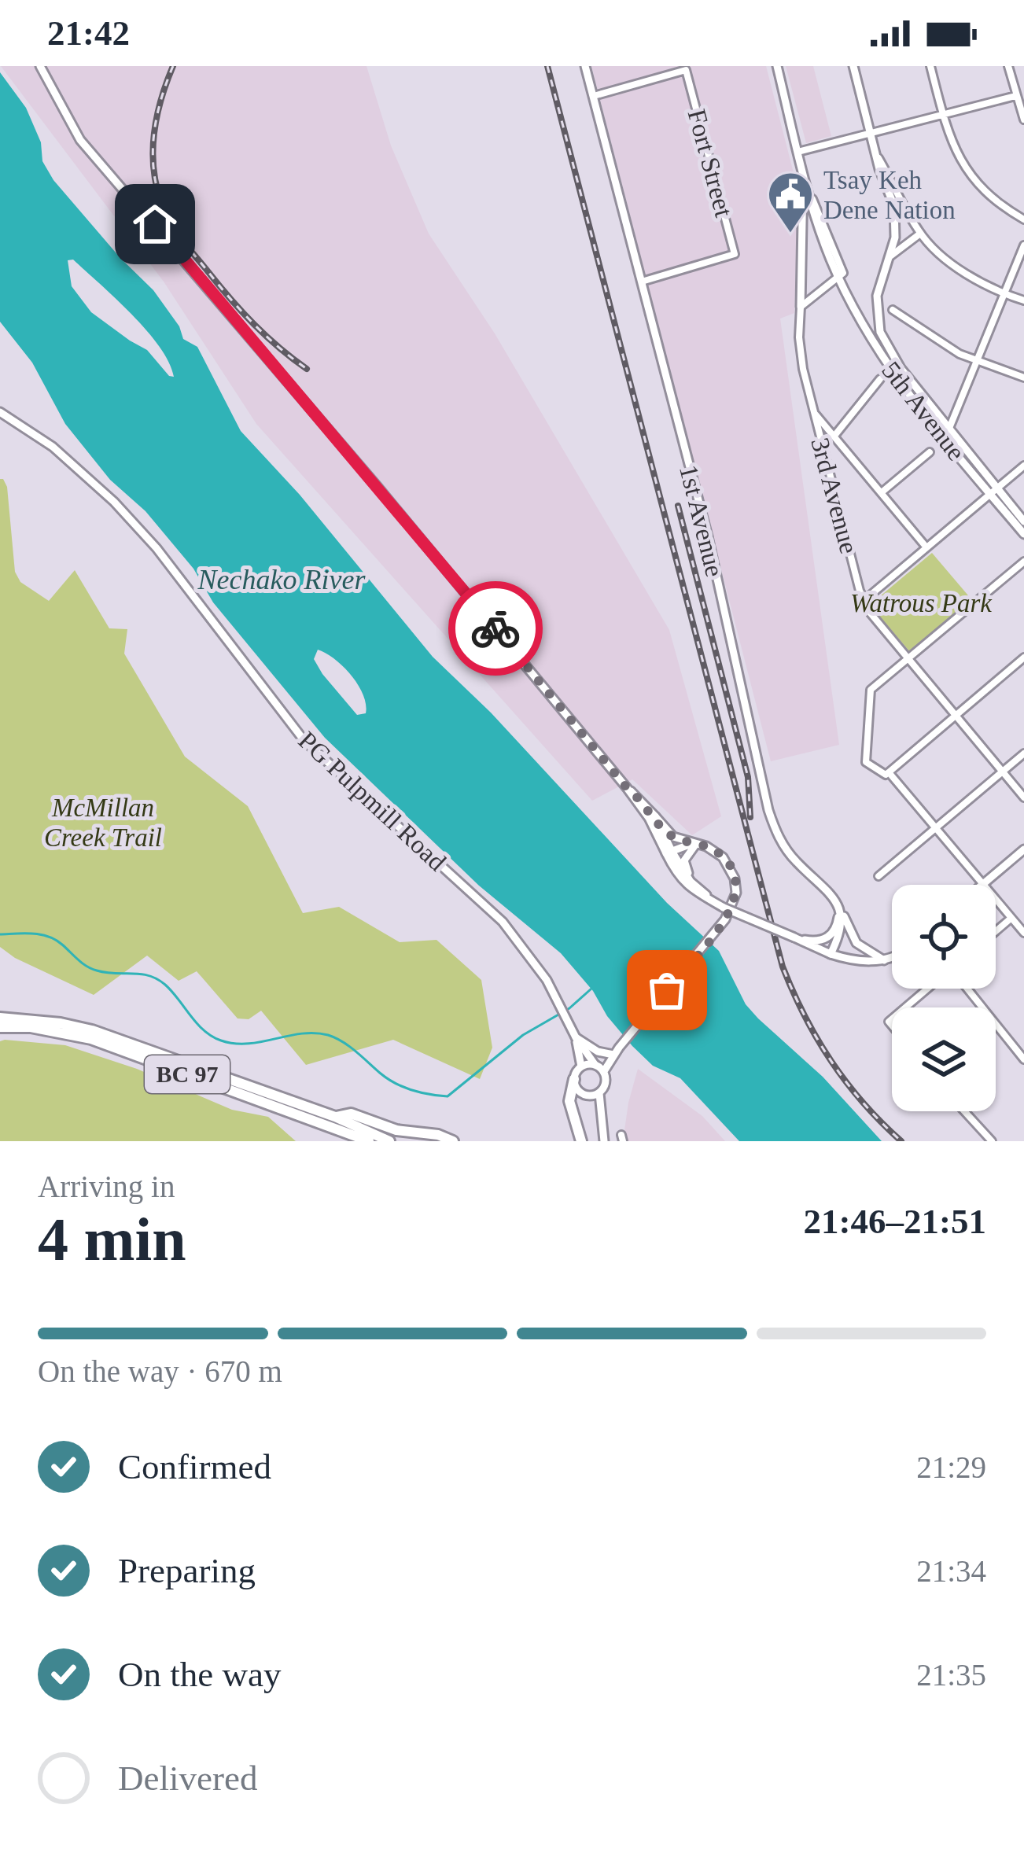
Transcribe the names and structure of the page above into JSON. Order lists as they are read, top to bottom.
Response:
{
  "streets": {
    "highway": ["BC 97"],
    "main road": ["5th Avenue", "1st Avenue", "PG Pulpmill Road"],
    "street": ["Fort Street", "3rd Avenue"]
  },
  "crossings": [
    ["Fort Street", "1st Avenue"]
  ],
  "water": ["Nechako River"],
  "parks": ["Watrous Park", "McMillan Creek Trail"],
  "places": {
    "public building": ["Tsay Keh Dene Nation"]
  },
  "page": {
    "status": "21:42",
    "heading": ["4 min", "Arriving in", "21:46–21:51"],
    "bar": "On the way · 670 m",
    "list": [
      ["Confirmed", "21:29"],
      ["Preparing", "21:34"],
      ["On the way", "21:35"],
      "Delivered"
    ]
  }
}
